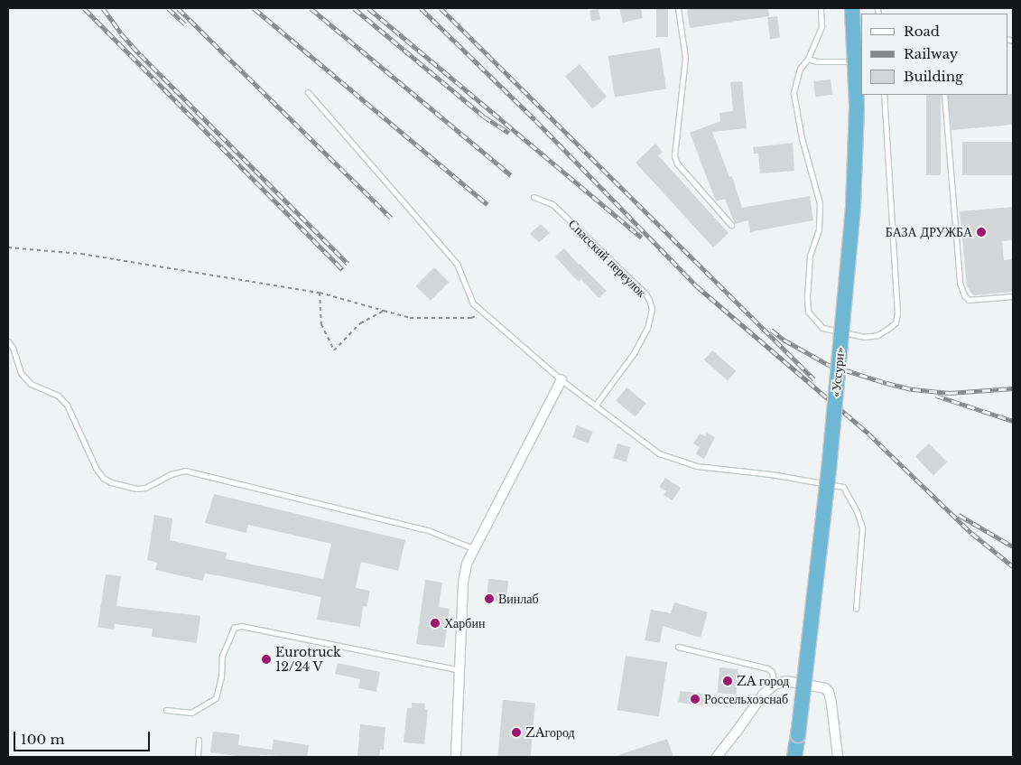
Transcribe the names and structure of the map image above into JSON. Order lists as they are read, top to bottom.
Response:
{
  "streets": {
    "highway": ["«Уссури»"],
    "lane": ["Спасский переулок"]
  },
  "places": [
    "БАЗА ДРУЖБА",
    "Винлаб",
    "Харбин",
    "Eurotruck 12/24 V",
    "ZA город",
    "Россельхозснаб",
    "ZAгород"
  ],
  "legend": ["Road", "Railway", "Building"],
  "scale_bar": "100 m"
}
